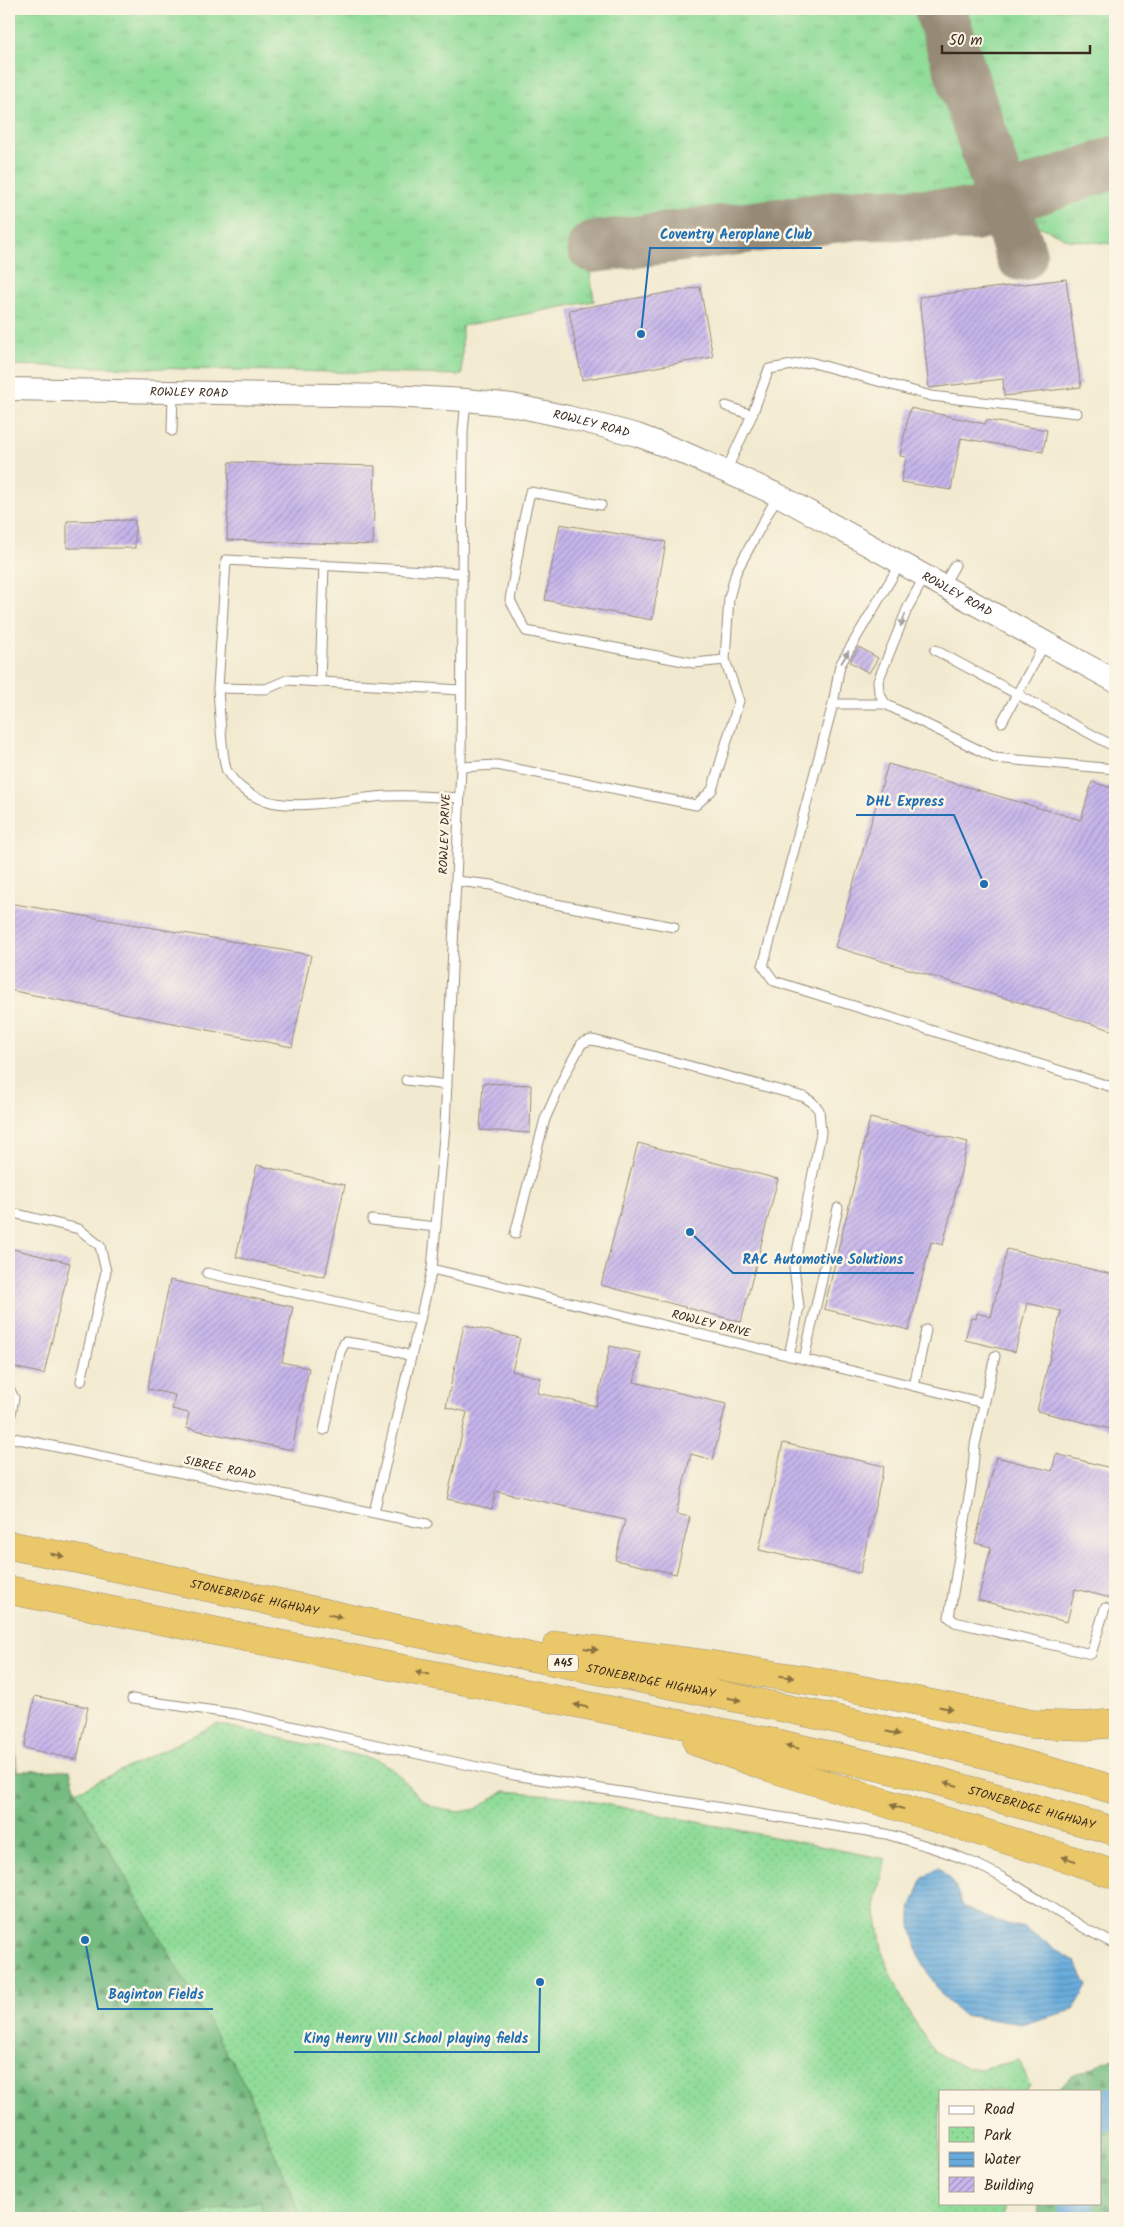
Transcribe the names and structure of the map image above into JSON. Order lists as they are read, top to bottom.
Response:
{
  "streets": {
    "highway": ["STONEBRIDGE HIGHWAY", "A45"],
    "street": ["ROWLEY ROAD"],
    "lane": ["ROWLEY DRIVE", "SIBREE ROAD"]
  },
  "crossings": [
    ["ROWLEY ROAD", "ROWLEY DRIVE"],
    ["ROWLEY DRIVE", "SIBREE ROAD"]
  ],
  "places": [
    "Coventry Aeroplane Club",
    "DHL Express",
    "RAC Automotive Solutions",
    "Baginton Fields",
    "King Henry VIII School playing fields"
  ],
  "legend": [
    "Road",
    "Park",
    "Water",
    "Building"
  ],
  "scale_bar": "50 m"
}
